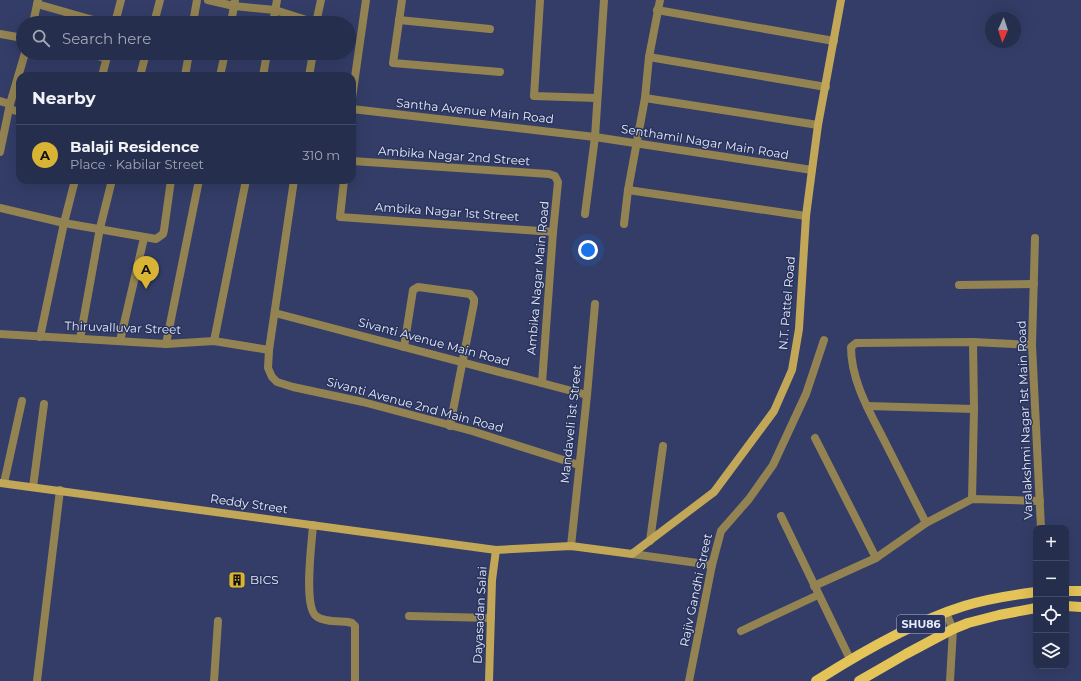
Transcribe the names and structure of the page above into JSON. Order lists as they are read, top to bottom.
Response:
{
  "streets": {
    "main road": ["SHU86"],
    "street": [
      "Santha Avenue Main Road",
      "Senthamil Nagar Main Road",
      "Ambika Nagar 2nd Street",
      "Ambika Nagar 1st Street",
      "Ambika Nagar Main Road",
      "N.T. Pattel Road",
      "Thiruvalluvar Street",
      "Sivanti Avenue Main Road",
      "Sivanti Avenue 2nd Main Road",
      "Varalakshmi Nagar 1st Main Road",
      "Mandaveli 1st Street",
      "Reddy Street",
      "Rajiv Gandhi Street",
      "Dayasadan Salai"
    ]
  },
  "crossings": [
    ["Santha Avenue Main Road", "Senthamil Nagar Main Road"],
    ["Senthamil Nagar Main Road", "N.T. Pattel Road"],
    ["Ambika Nagar 2nd Street", "Ambika Nagar Main Road"],
    ["Ambika Nagar 1st Street", "Ambika Nagar Main Road"],
    ["Ambika Nagar Main Road", "Sivanti Avenue Main Road"],
    ["Thiruvalluvar Street", "Sivanti Avenue 2nd Main Road"],
    ["Sivanti Avenue Main Road", "Sivanti Avenue 2nd Main Road"],
    ["Sivanti Avenue Main Road", "Mandaveli 1st Street"],
    ["Sivanti Avenue 2nd Main Road", "Mandaveli 1st Street"],
    ["Reddy Street", "Dayasadan Salai"]
  ],
  "places": {
    "building": ["BICS"]
  },
  "north": "bottom",
  "page": {
    "search": "Search here",
    "heading": "Nearby",
    "list": [
      {
        "mark": "A",
        "name": "Balaji Residence",
        "note": "Place · Kabilar Street",
        "value": "310 m"
      }
    ],
    "pins": "A",
    "map_buttons": ["+", "−"]
  }
}
